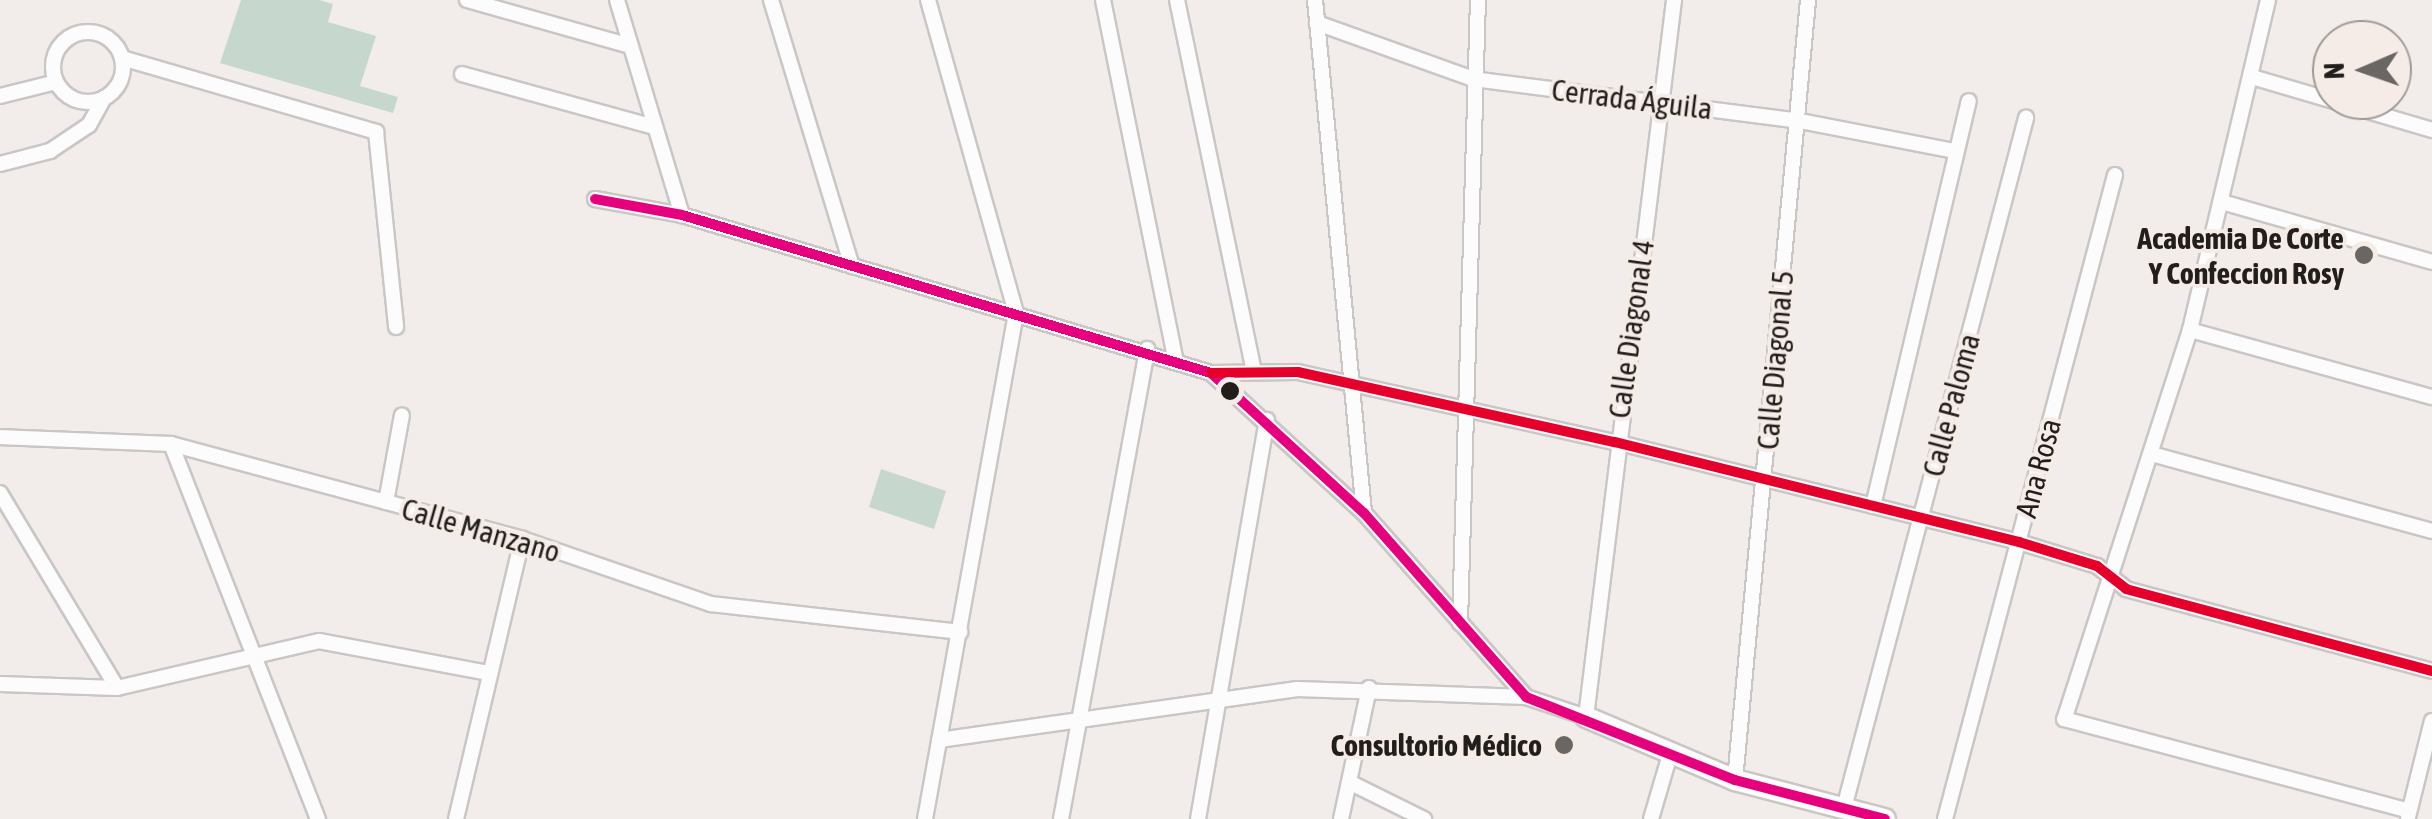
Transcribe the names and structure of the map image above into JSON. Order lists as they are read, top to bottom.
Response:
{
  "streets": {
    "street": [
      "Cerrada Águila",
      "Calle Diagonal 4",
      "Calle Diagonal 5",
      "Calle Paloma",
      "Ana Rosa",
      "Calle Manzano"
    ]
  },
  "crossings": [
    ["Cerrada Águila", "Calle Diagonal 4"],
    ["Cerrada Águila", "Calle Diagonal 5"]
  ],
  "places": ["Academia De Corte Y Confeccion Rosy", "Consultorio Médico"],
  "lines": ["transit line 5"],
  "north": "left"
}
